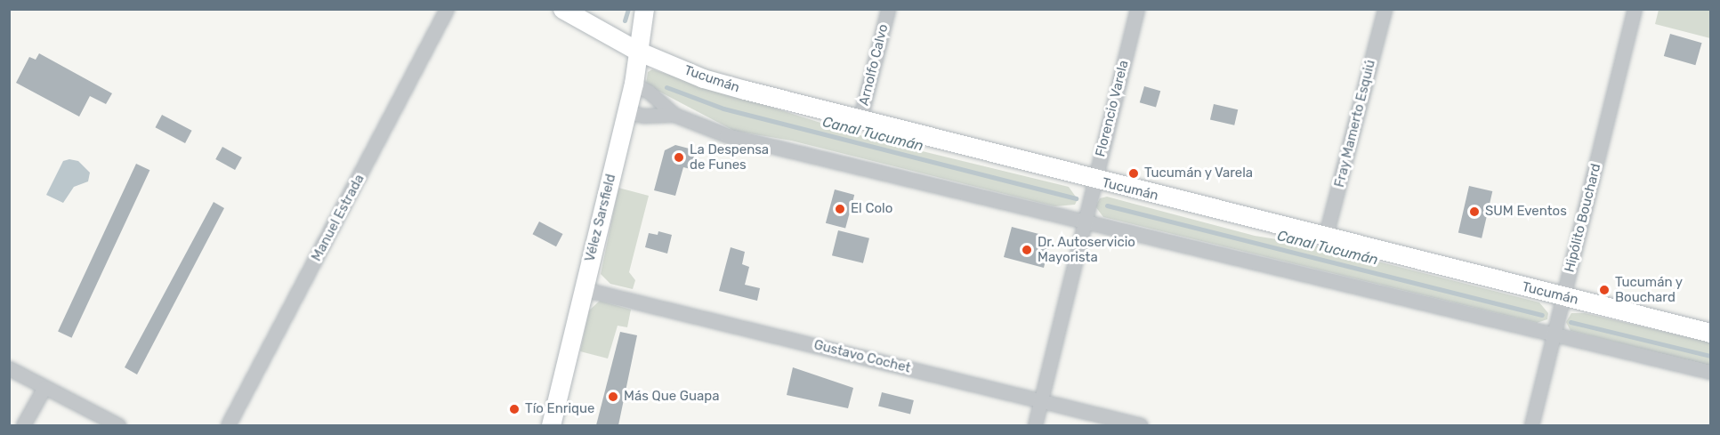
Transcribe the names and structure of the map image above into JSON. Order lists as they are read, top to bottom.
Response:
{
  "streets": {
    "main road": ["Tucumán", "Vélez Sarsfield"],
    "street": [
      "Arnolfo Calvo",
      "Florencio Varela",
      "Fray Mamerto Esquiú",
      "Manuel Estrada",
      "Hipólito Bouchard",
      "Gustavo Cochet"
    ]
  },
  "crossings": [
    ["Arnolfo Calvo", "Tucumán"],
    ["Tucumán", "Florencio Varela"],
    ["Tucumán", "Fray Mamerto Esquiú"],
    ["Tucumán", "Vélez Sarsfield"],
    ["Tucumán", "Hipólito Bouchard"],
    ["Florencio Varela", "Gustavo Cochet"],
    ["Vélez Sarsfield", "Gustavo Cochet"]
  ],
  "water": ["Canal Tucumán"],
  "places": [
    "La Despensa de Funes",
    "Tucumán y Varela",
    "El Colo",
    "SUM Eventos",
    "Dr. Autoservicio Mayorista",
    "Tucumán y Bouchard",
    "Más Que Guapa",
    "Tío Enrique"
  ]
}
